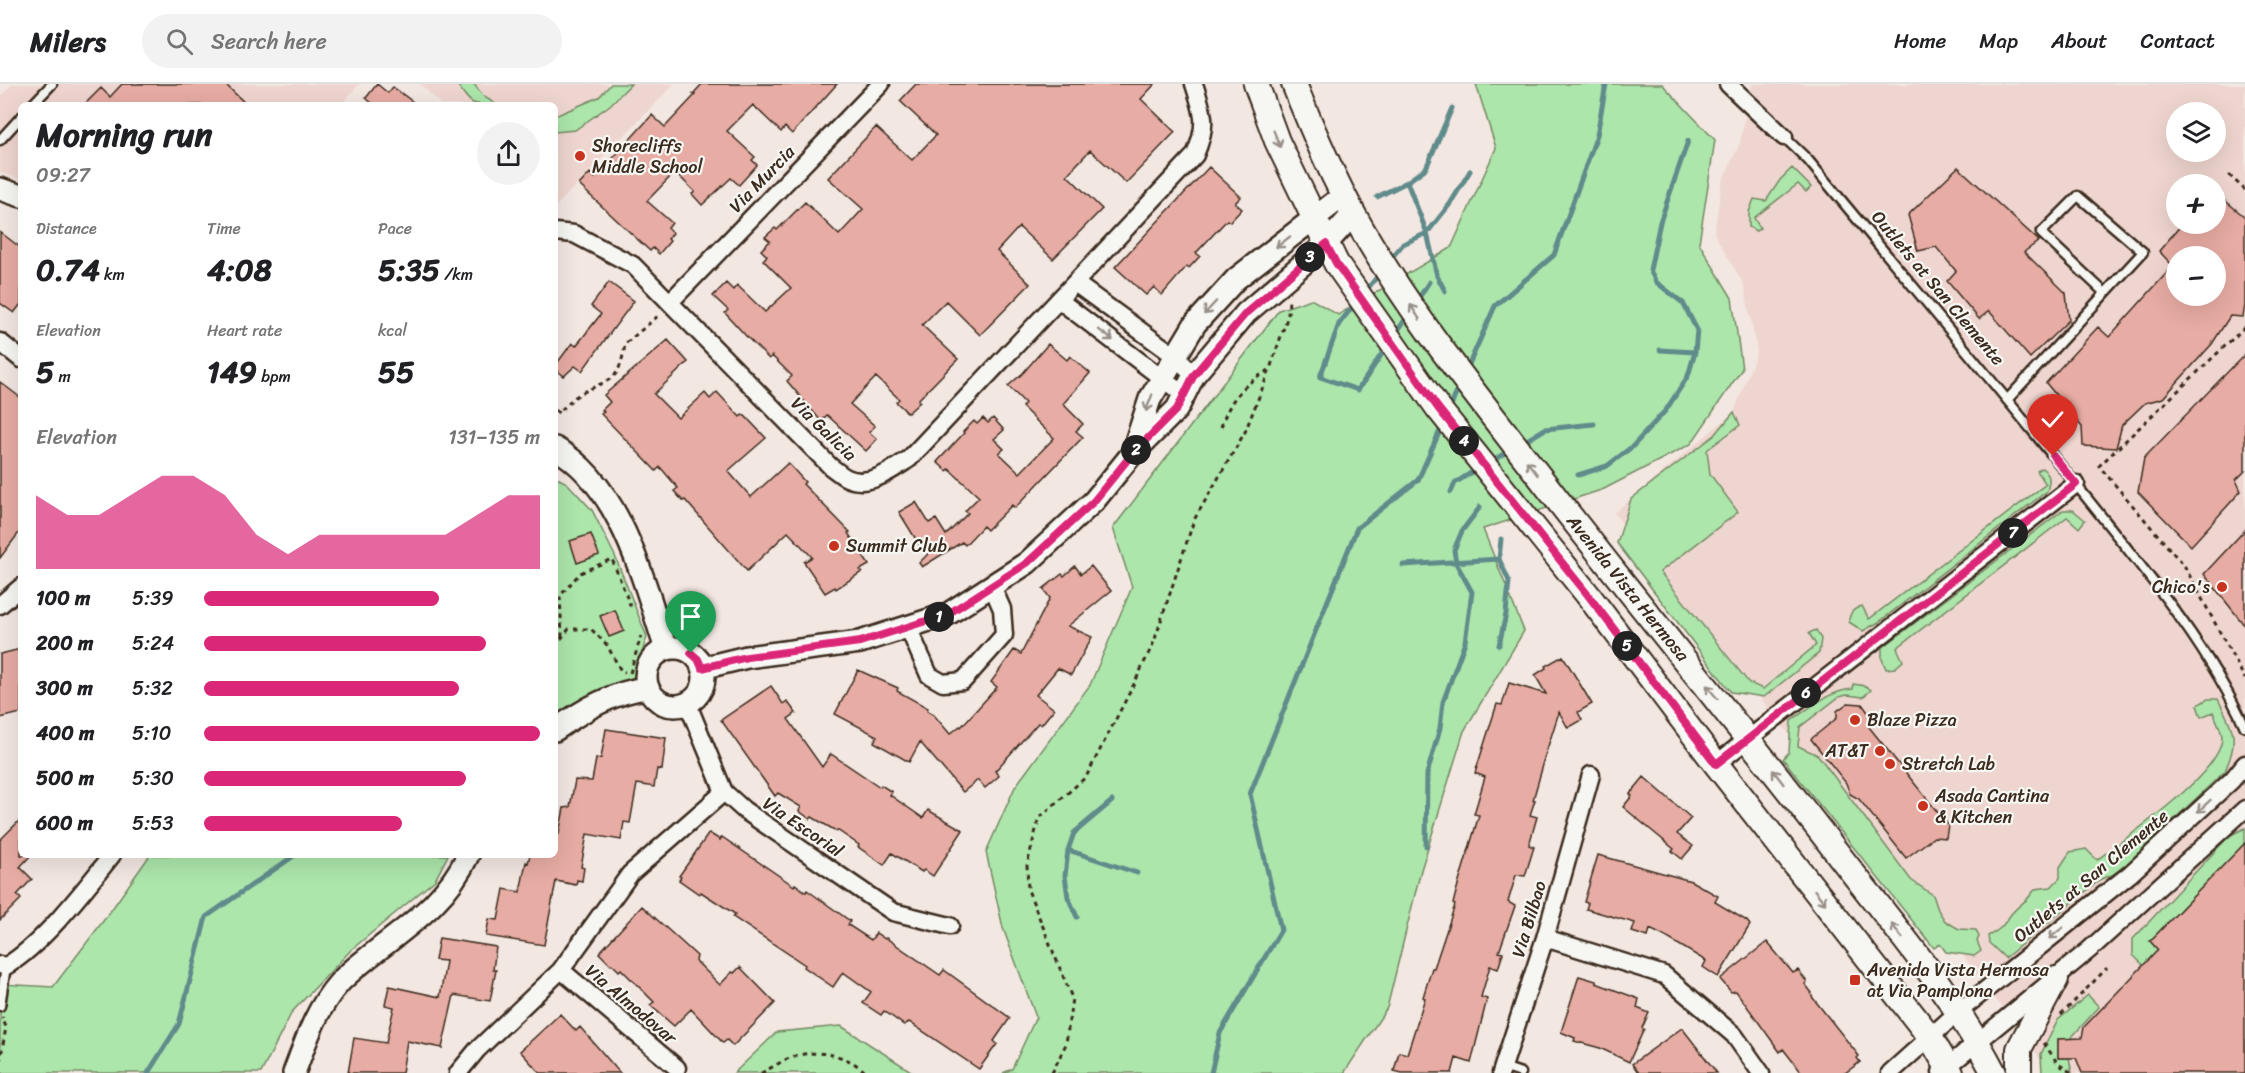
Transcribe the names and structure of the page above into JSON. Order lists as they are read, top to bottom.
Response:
{
  "streets": {
    "main road": ["Avenida Vista Hermosa"],
    "street": [
      "Via Murcia",
      "Outlets at San Clemente",
      "Via Galicia",
      "Via Escorial",
      "Via Bilbao",
      "Via Almodovar"
    ]
  },
  "crossings": [
    ["Via Murcia", "Via Galicia"],
    ["Outlets at San Clemente", "Avenida Vista Hermosa"]
  ],
  "places": {
    "other": [
      "Shorecliffs Middle School",
      "Summit Club",
      "Chico's",
      "Blaze Pizza",
      "AT&T",
      "Stretch Lab",
      "Asada Cantina & Kitchen"
    ],
    "transit": ["Avenida Vista Hermosa at Via Pamplona"]
  },
  "page": {
    "header": "Milers",
    "search": "Search here",
    "nav": [
      "Home",
      "Map",
      "About",
      "Contact"
    ],
    "map_buttons": ["+", "−"],
    "heading": ["Morning run", "09:27"],
    "stats": [
      ["Distance", "0.74 km"],
      ["Time", "4:08"],
      ["Pace", "5:35 /km"],
      ["Elevation", "5 m"],
      ["Heart rate", "149 bpm"],
      ["kcal", "55"]
    ],
    "pins": [
      "3",
      "4",
      "2",
      "7",
      "1",
      "5",
      "6"
    ],
    "chart": ["Elevation", "131–135 m"],
    "list": [
      {
        "name": "100 m",
        "note": "5:39"
      },
      {
        "name": "200 m",
        "note": "5:24"
      },
      {
        "name": "300 m",
        "note": "5:32"
      },
      {
        "name": "400 m",
        "note": "5:10"
      },
      {
        "name": "500 m",
        "note": "5:30"
      },
      {
        "name": "600 m",
        "note": "5:53"
      }
    ]
  }
}
